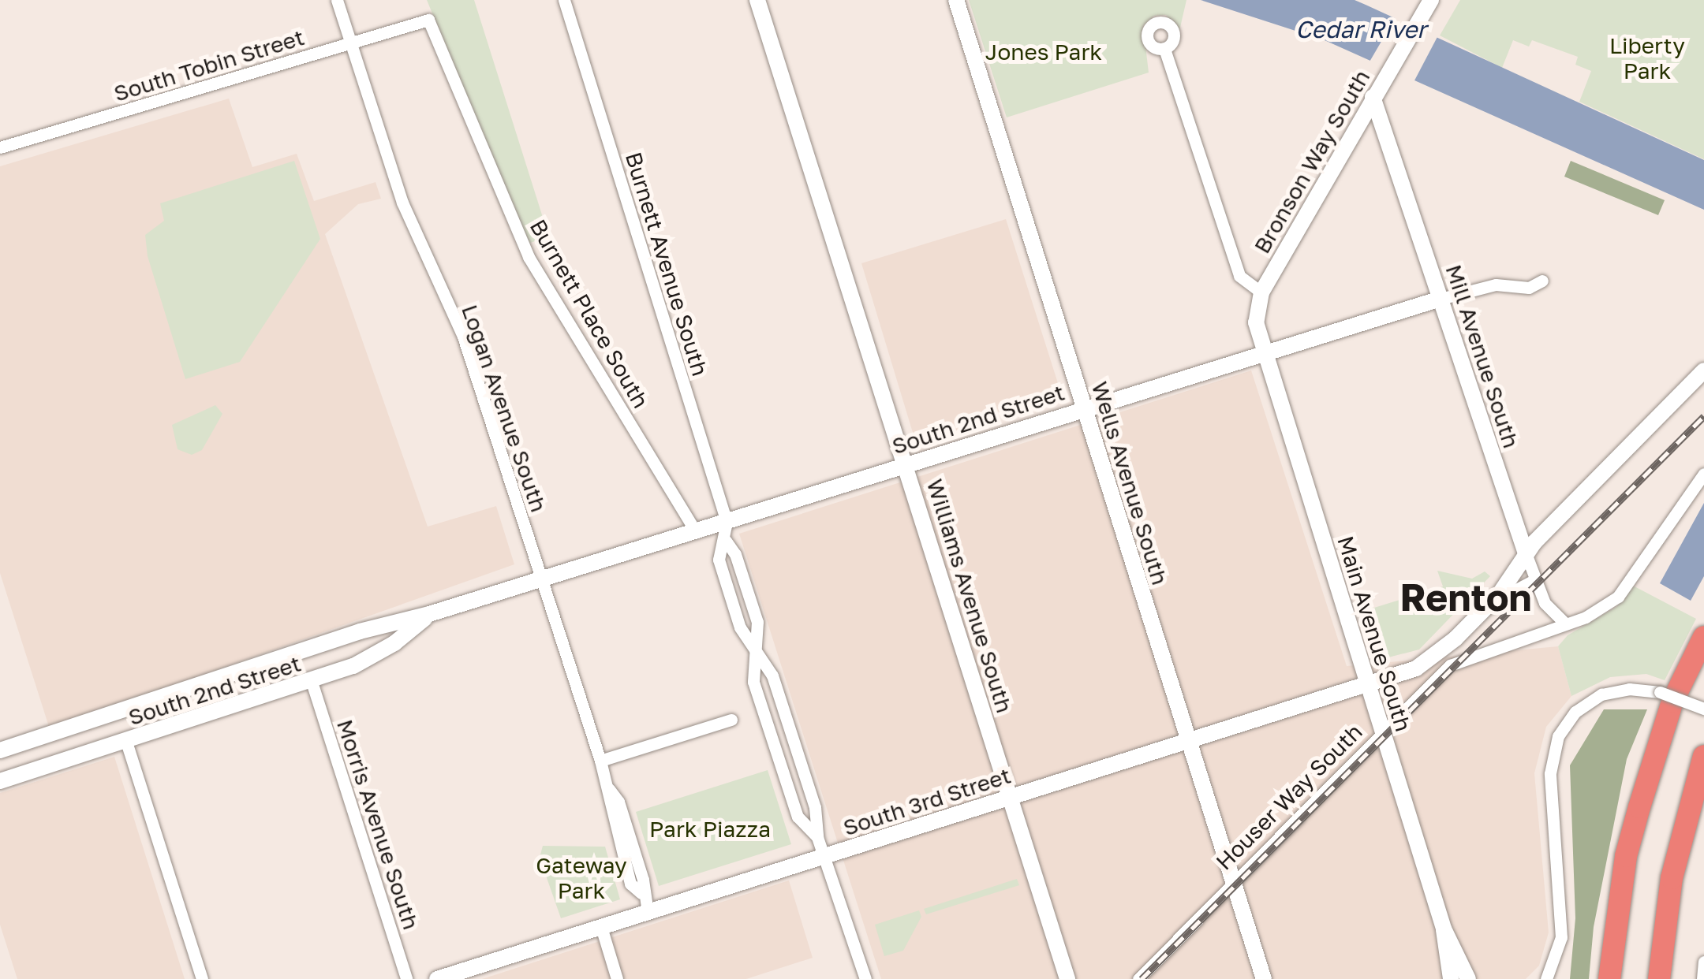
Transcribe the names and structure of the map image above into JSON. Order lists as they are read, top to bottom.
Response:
{
  "streets": {
    "main road": [
      "Bronson Way South",
      "Mill Avenue South",
      "South 2nd Street",
      "Wells Avenue South",
      "Williams Avenue South",
      "Main Avenue South",
      "South 3rd Street"
    ],
    "street": [
      "South Tobin Street",
      "Burnett Avenue South",
      "Burnett Place South",
      "Logan Avenue South",
      "Houser Way South",
      "Morris Avenue South"
    ]
  },
  "crossings": [
    ["South Tobin Street", "Burnett Place South"],
    ["South Tobin Street", "Logan Avenue South"],
    ["Bronson Way South", "Mill Avenue South"],
    ["Bronson Way South", "South 2nd Street"],
    ["Bronson Way South", "Main Avenue South"],
    ["Burnett Avenue South", "South 2nd Street"],
    ["Burnett Avenue South", "South 3rd Street"],
    ["Burnett Place South", "South 2nd Street"],
    ["Mill Avenue South", "South 2nd Street"],
    ["Mill Avenue South", "Houser Way South"],
    ["Logan Avenue South", "South 2nd Street"],
    ["Logan Avenue South", "South 3rd Street"],
    ["South 2nd Street", "Wells Avenue South"],
    ["South 2nd Street", "Williams Avenue South"],
    ["South 2nd Street", "Main Avenue South"],
    ["South 2nd Street", "Morris Avenue South"],
    ["Wells Avenue South", "Houser Way South"],
    ["Wells Avenue South", "South 3rd Street"],
    ["Williams Avenue South", "South 3rd Street"],
    ["Main Avenue South", "Houser Way South"],
    ["Main Avenue South", "South 3rd Street"]
  ],
  "districts": ["Renton"],
  "water": ["Cedar River"],
  "parks": [
    "Liberty Park",
    "Jones Park",
    "Park Piazza",
    "Gateway Park"
  ]
}
